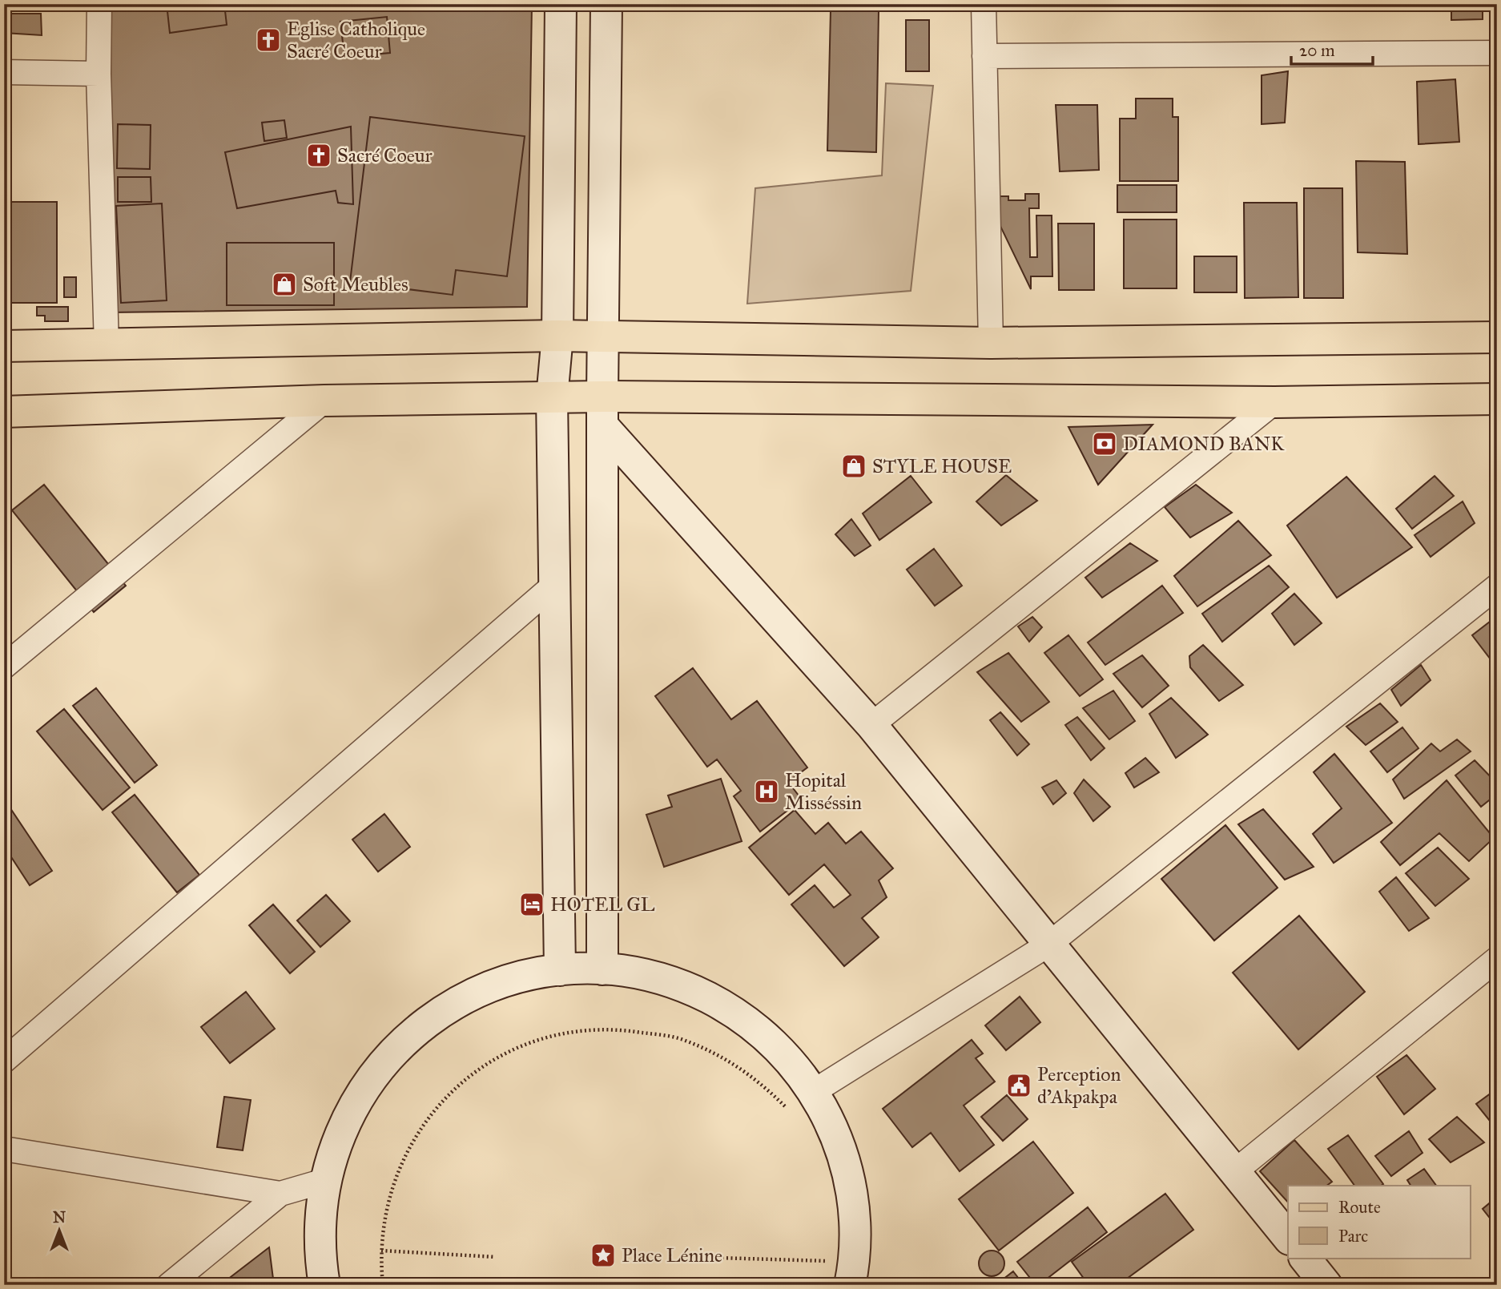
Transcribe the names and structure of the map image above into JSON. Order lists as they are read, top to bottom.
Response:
{
  "places": {
    "church": ["Eglise Catholique Sacré Coeur", "Sacré Coeur"],
    "shop": ["Soft Meubles", "STYLE HOUSE"],
    "bank": ["DIAMOND BANK"],
    "hospital": ["Hopital Misséssin"],
    "hotel": ["HOTEL GL"],
    "public building": ["Perception d'Akpakpa"],
    "place": ["Place Lénine"]
  },
  "legend": ["Route", "Parc"],
  "scale_bar": "20 m",
  "north": "top"
}
